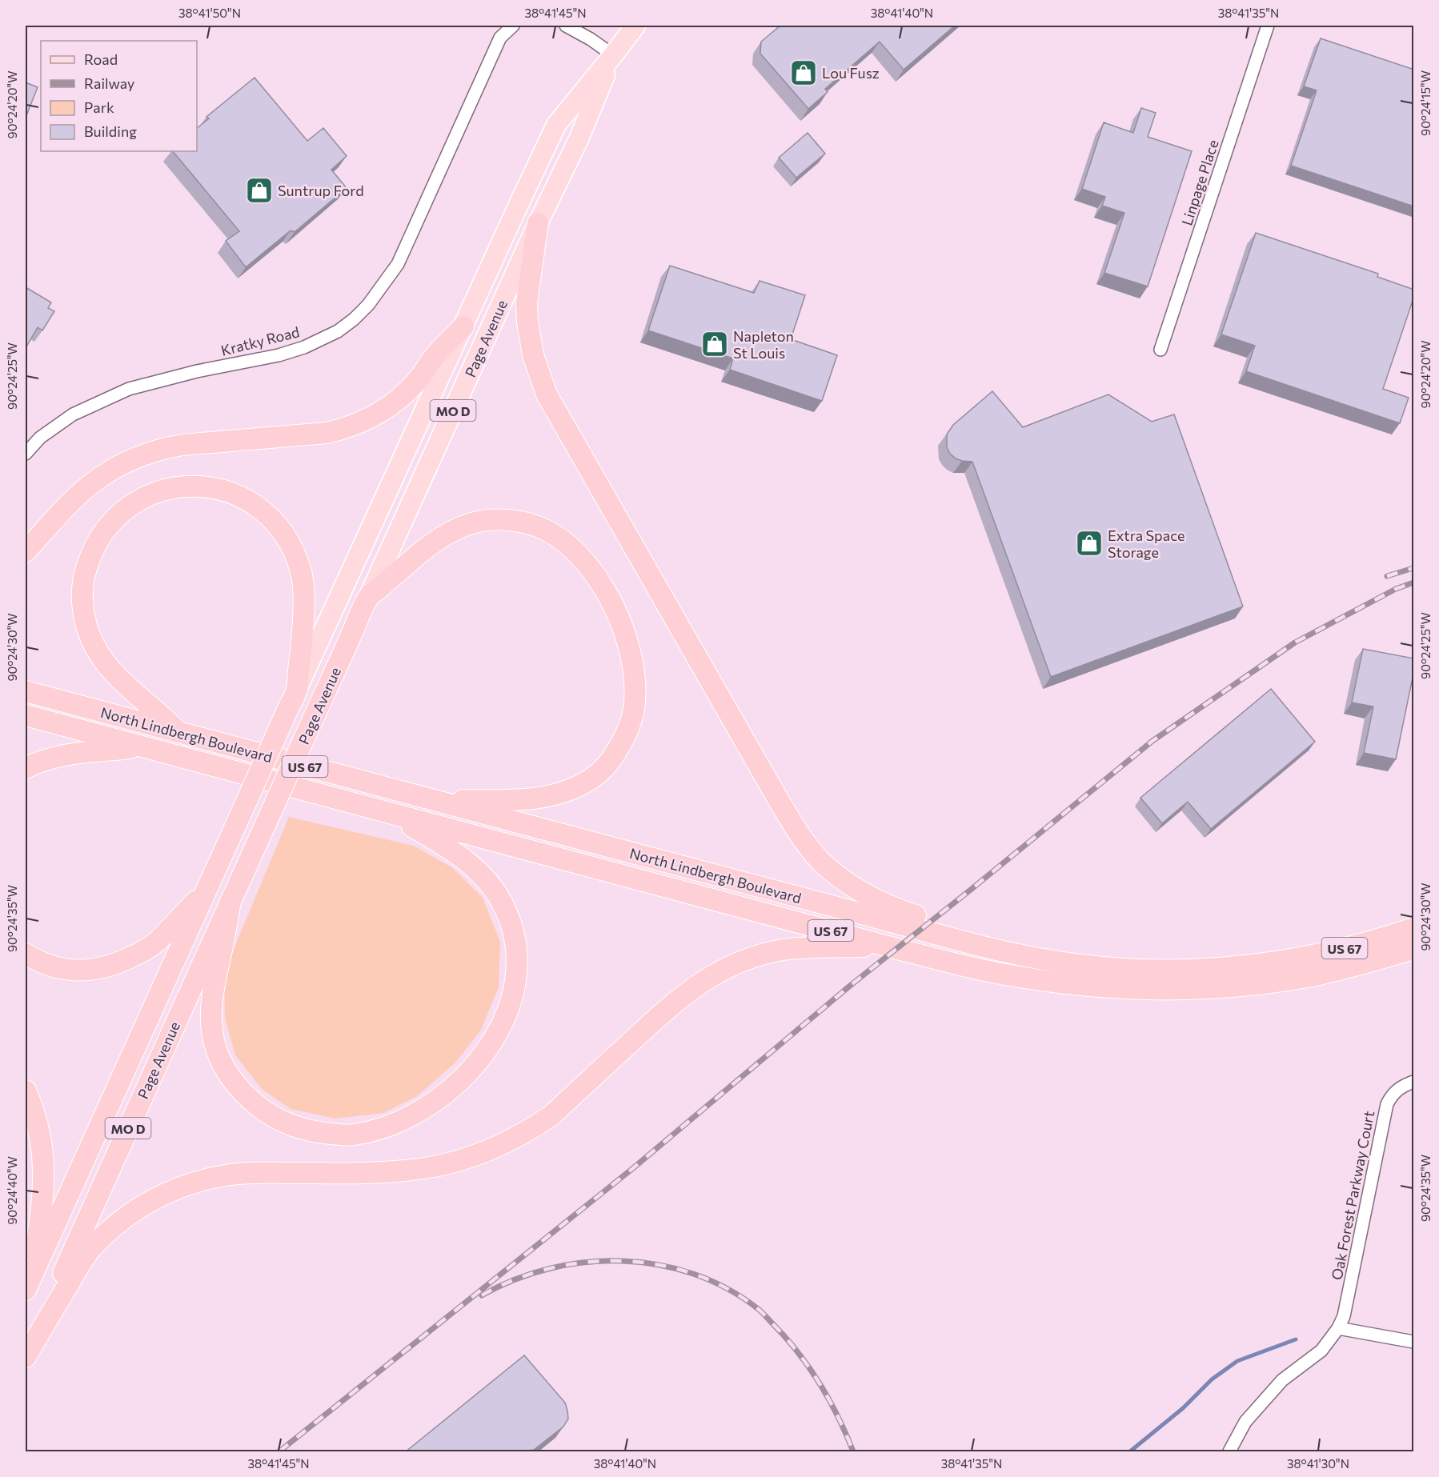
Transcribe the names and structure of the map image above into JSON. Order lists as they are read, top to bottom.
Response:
{
  "streets": {
    "highway": [
      "Page Avenue",
      "MO D",
      "North Lindbergh Boulevard",
      "US 67"
    ],
    "street": ["Linpage Place", "Kratky Road", "Oak Forest Parkway Court"]
  },
  "places": {
    "shop": [
      "Lou Fusz",
      "Suntrup Ford",
      "Napleton St Louis",
      "Extra Space Storage"
    ]
  },
  "legend": [
    "Road",
    "Railway",
    "Park",
    "Building"
  ],
  "coordinates": [
    "38°41'50\"N",
    "38°41'45\"N",
    "38°41'40\"N",
    "38°41'35\"N",
    "90°24'15\"W",
    "90°24'20\"W",
    "90°24'25\"W",
    "90°24'30\"W",
    "90°24'35\"W",
    "90°24'40\"W",
    "38°41'30\"N"
  ]
}
